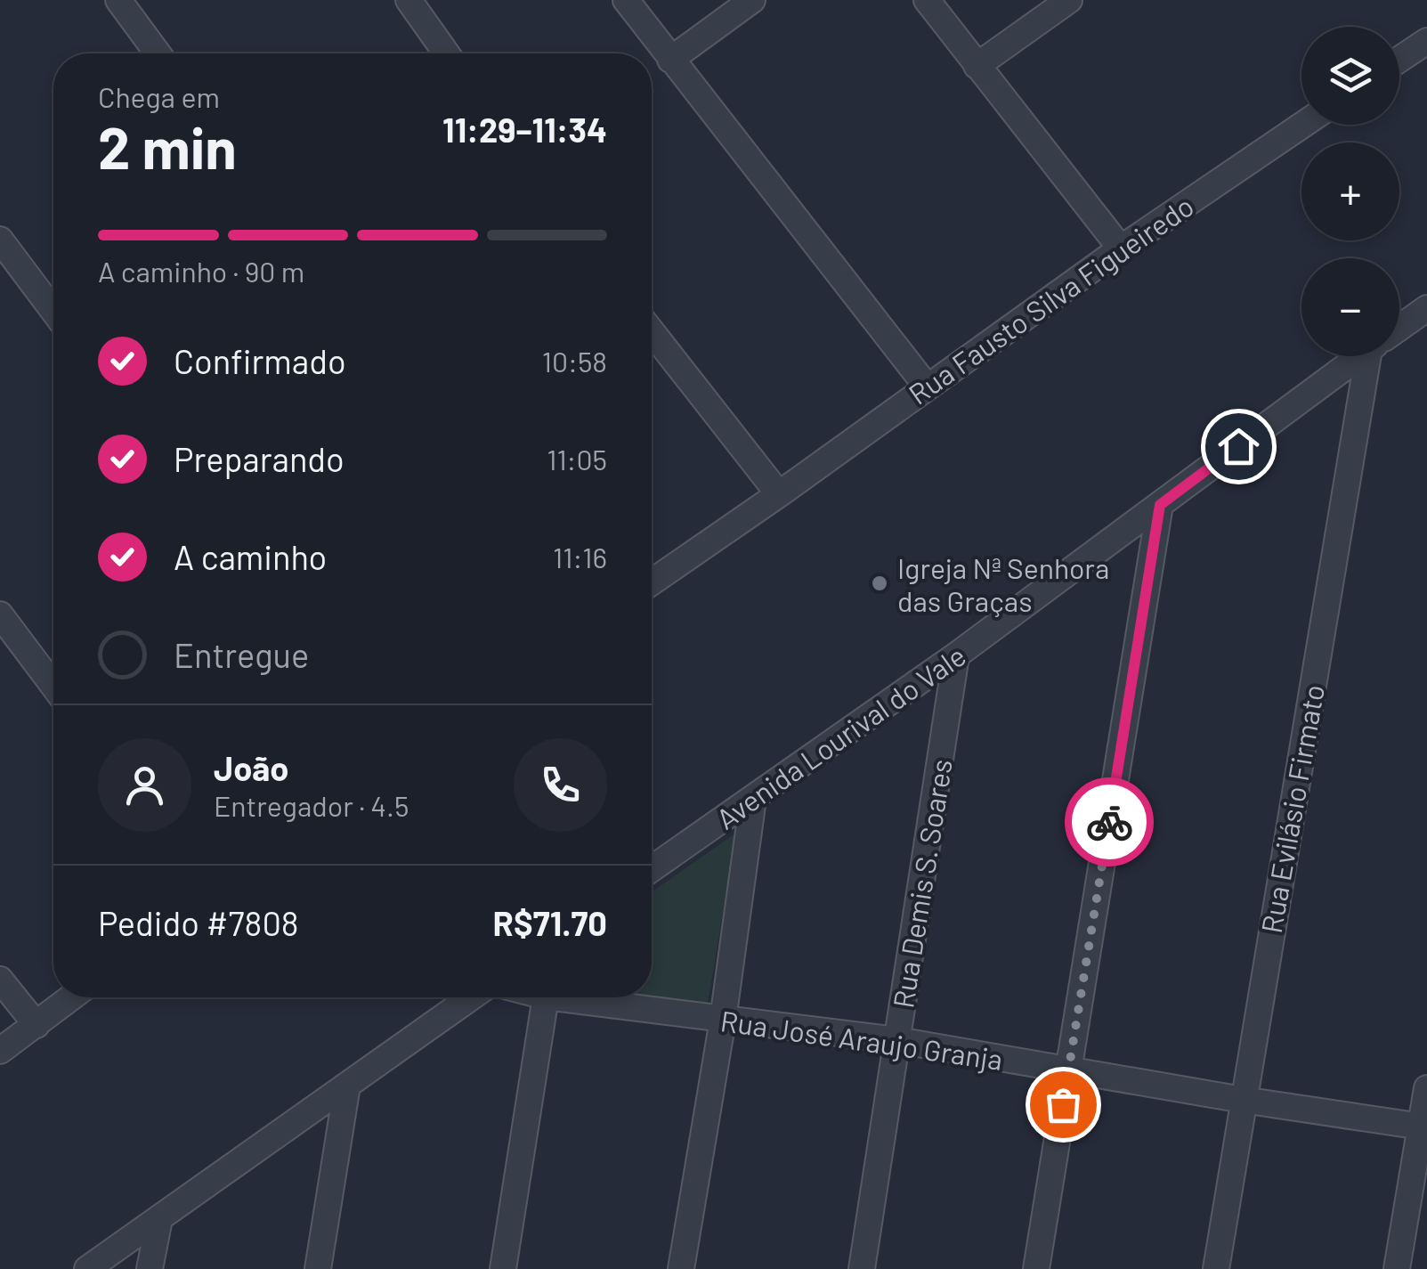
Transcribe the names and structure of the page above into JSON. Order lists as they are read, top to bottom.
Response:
{
  "streets": {
    "street": [
      "Rua Fausto Silva Figueiredo",
      "Avenida Lourival do Vale",
      "Rua Evilásio Firmato",
      "Rua Demis S. Soares",
      "Rua José Araujo Granja"
    ]
  },
  "crossings": [
    ["Avenida Lourival do Vale", "Rua Demis S. Soares"],
    ["Rua Evilásio Firmato", "Rua José Araujo Granja"],
    ["Rua Demis S. Soares", "Rua José Araujo Granja"]
  ],
  "places": ["Igreja Nª Senhora das Graças"],
  "page": {
    "map_buttons": ["+", "−"],
    "heading": ["2 min", "Chega em", "11:29–11:34"],
    "panel": [
      "João",
      "Entregador · 4.5",
      "Pedido #7808",
      "R$71.70"
    ],
    "bar": "A caminho · 90 m",
    "list": [
      ["Confirmado", "10:58"],
      ["Preparando", "11:05"],
      ["A caminho", "11:16"],
      "Entregue"
    ]
  }
}
